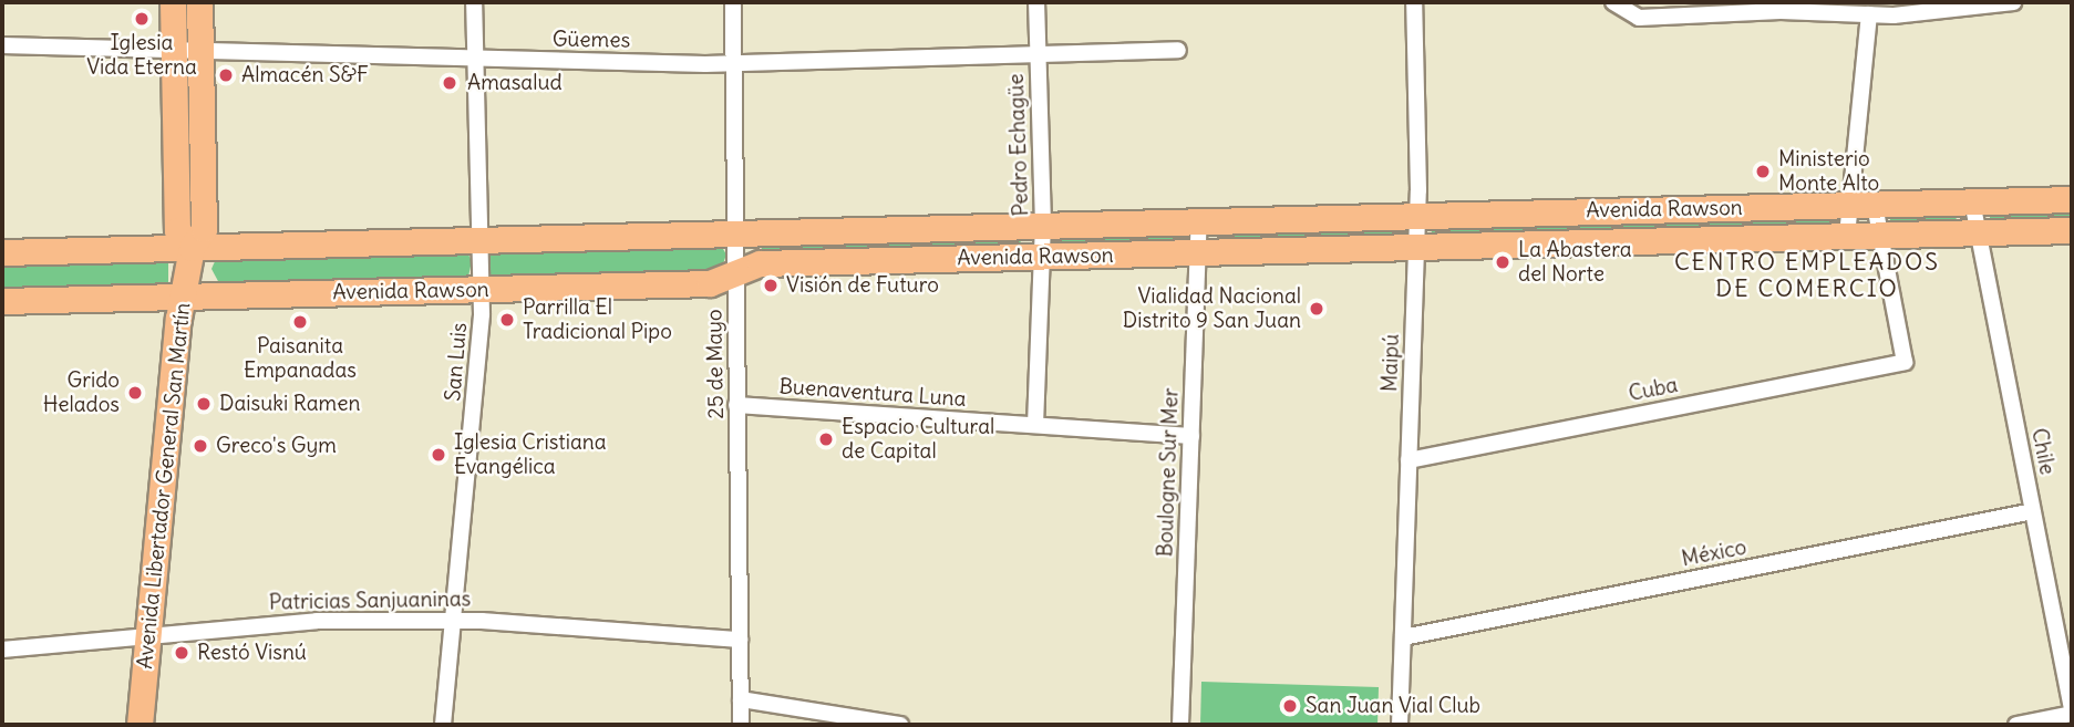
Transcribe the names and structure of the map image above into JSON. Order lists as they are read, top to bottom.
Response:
{
  "streets": {
    "main road": ["Avenida Rawson", "Avenida Libertador General San Martín"],
    "street": [
      "Güemes",
      "Pedro Echagüe",
      "San Luis",
      "Maipú",
      "25 de Mayo",
      "Cuba",
      "Buenaventura Luna",
      "Chile",
      "Boulogne Sur Mer",
      "México",
      "Patricias Sanjuaninas"
    ]
  },
  "crossings": [
    ["Güemes", "Pedro Echagüe"],
    ["Güemes", "San Luis"],
    ["Güemes", "25 de Mayo"],
    ["Güemes", "Avenida Libertador General San Martín"],
    ["Pedro Echagüe", "Avenida Rawson"],
    ["Pedro Echagüe", "Buenaventura Luna"],
    ["Avenida Rawson", "San Luis"],
    ["Avenida Rawson", "Maipú"],
    ["Avenida Rawson", "25 de Mayo"],
    ["Avenida Rawson", "Cuba"],
    ["Avenida Rawson", "Chile"],
    ["Avenida Rawson", "Boulogne Sur Mer"],
    ["Avenida Rawson", "Avenida Libertador General San Martín"],
    ["San Luis", "Patricias Sanjuaninas"],
    ["Maipú", "Cuba"],
    ["Maipú", "México"],
    ["25 de Mayo", "Buenaventura Luna"],
    ["25 de Mayo", "Patricias Sanjuaninas"],
    ["Buenaventura Luna", "Boulogne Sur Mer"],
    ["Chile", "México"],
    ["Avenida Libertador General San Martín", "Patricias Sanjuaninas"]
  ],
  "districts": ["CENTRO EMPLEADOS DE COMERCIO"],
  "places": [
    "Iglesia Vida Eterna",
    "Almacén S&F",
    "Amasalud",
    "Ministerio Monte Alto",
    "La Abastera del Norte",
    "Visión de Futuro",
    "Vialidad Nacional Distrito 9 San Juan",
    "Parrilla El Tradicional Pipo",
    "Paisanita Empanadas",
    "Grido Helados",
    "Daisuki Ramen",
    "Espacio Cultural de Capital",
    "Greco's Gym",
    "Iglesia Cristiana Evangélica",
    "Restó Visnú",
    "San Juan Vial Club"
  ]
}
